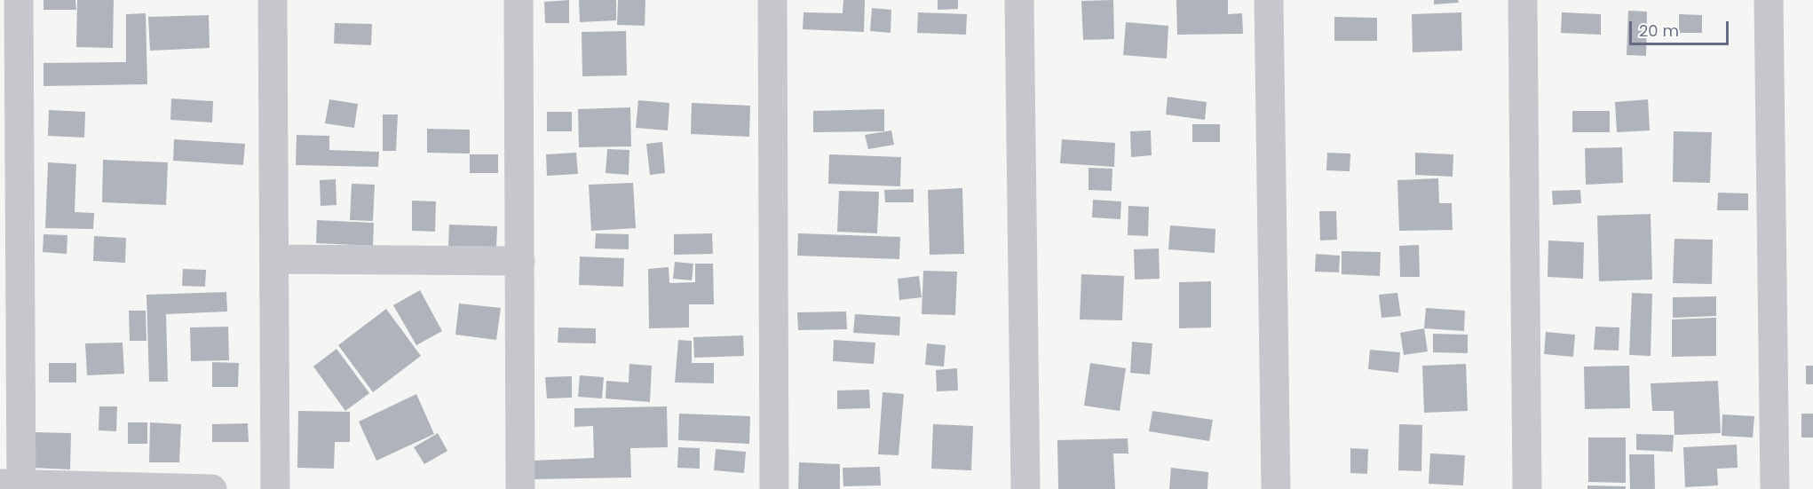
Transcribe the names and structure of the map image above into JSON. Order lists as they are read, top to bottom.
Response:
{
  "scale_bar": "20 m"
}
